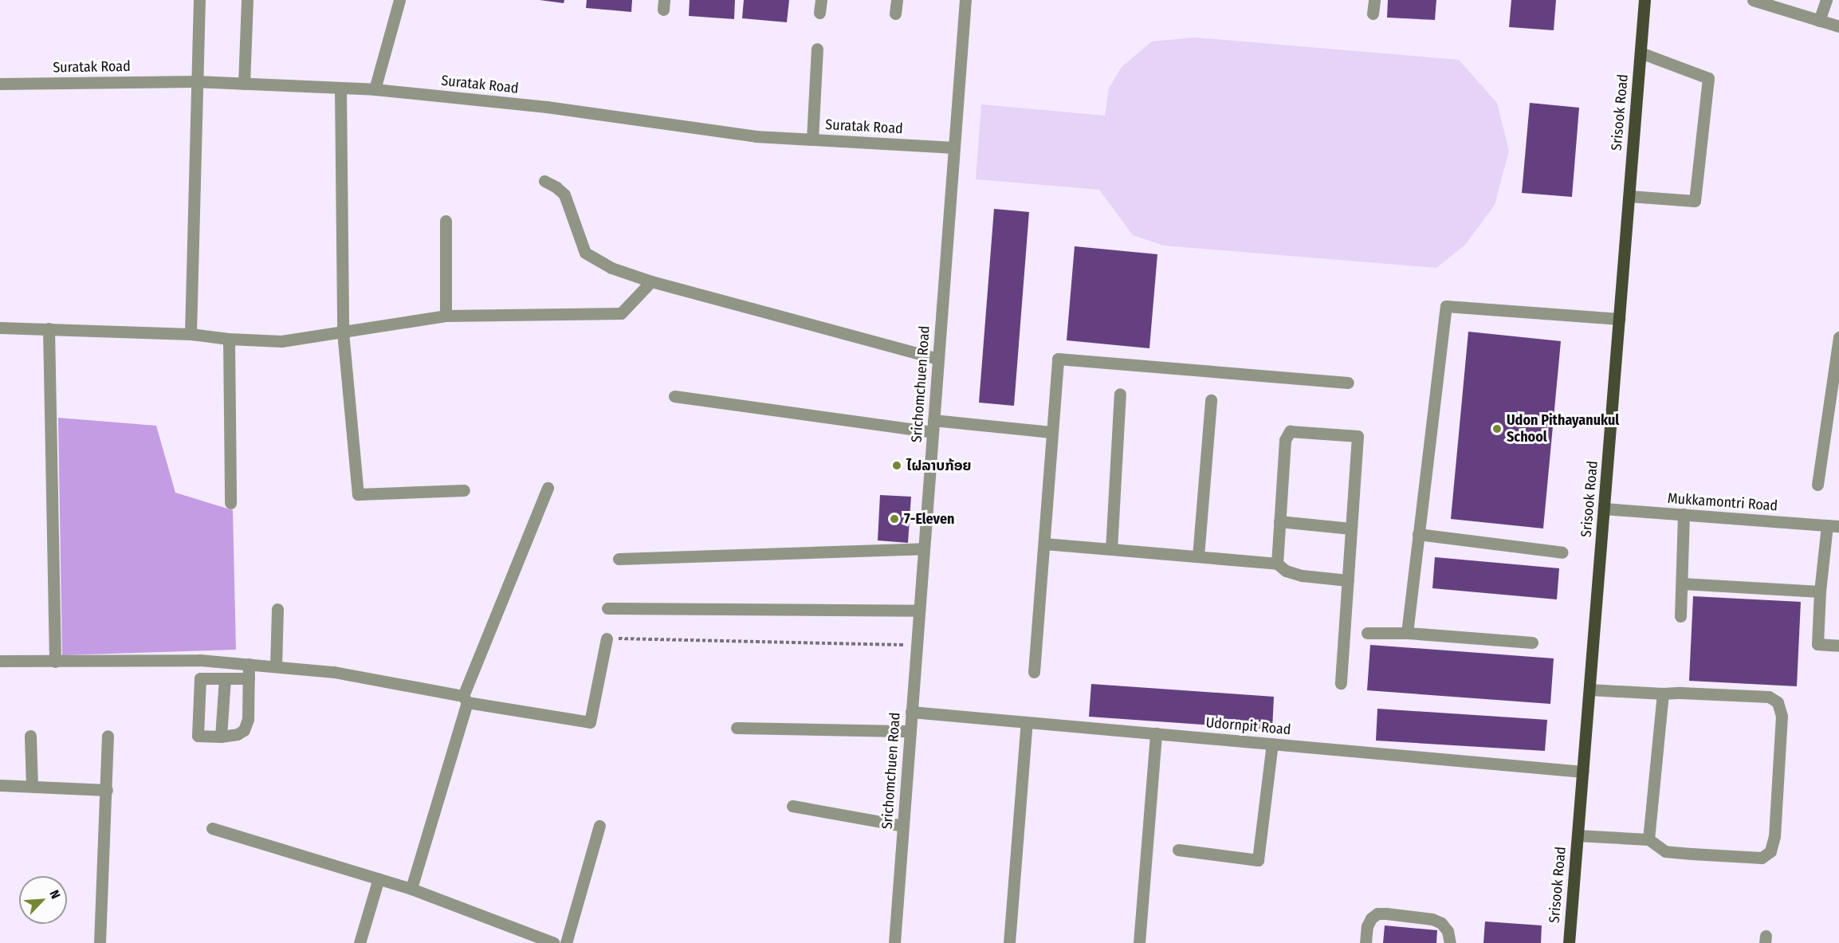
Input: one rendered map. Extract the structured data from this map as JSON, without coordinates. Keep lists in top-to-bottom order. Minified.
{"streets":{"main road":["Srisook Road"],"street":["Suratak Road","Srichomchuen Road","Mukkamontri Road","Udornpit Road"]},"crossings":[["Suratak Road","Srichomchuen Road"],["Srisook Road","Mukkamontri Road"],["Srisook Road","Udornpit Road"],["Srichomchuen Road","Udornpit Road"]],"places":["Udon Pithayanukul School","ໄຝລາບກ້ອຍ","7-Eleven"],"north":"top right"}
